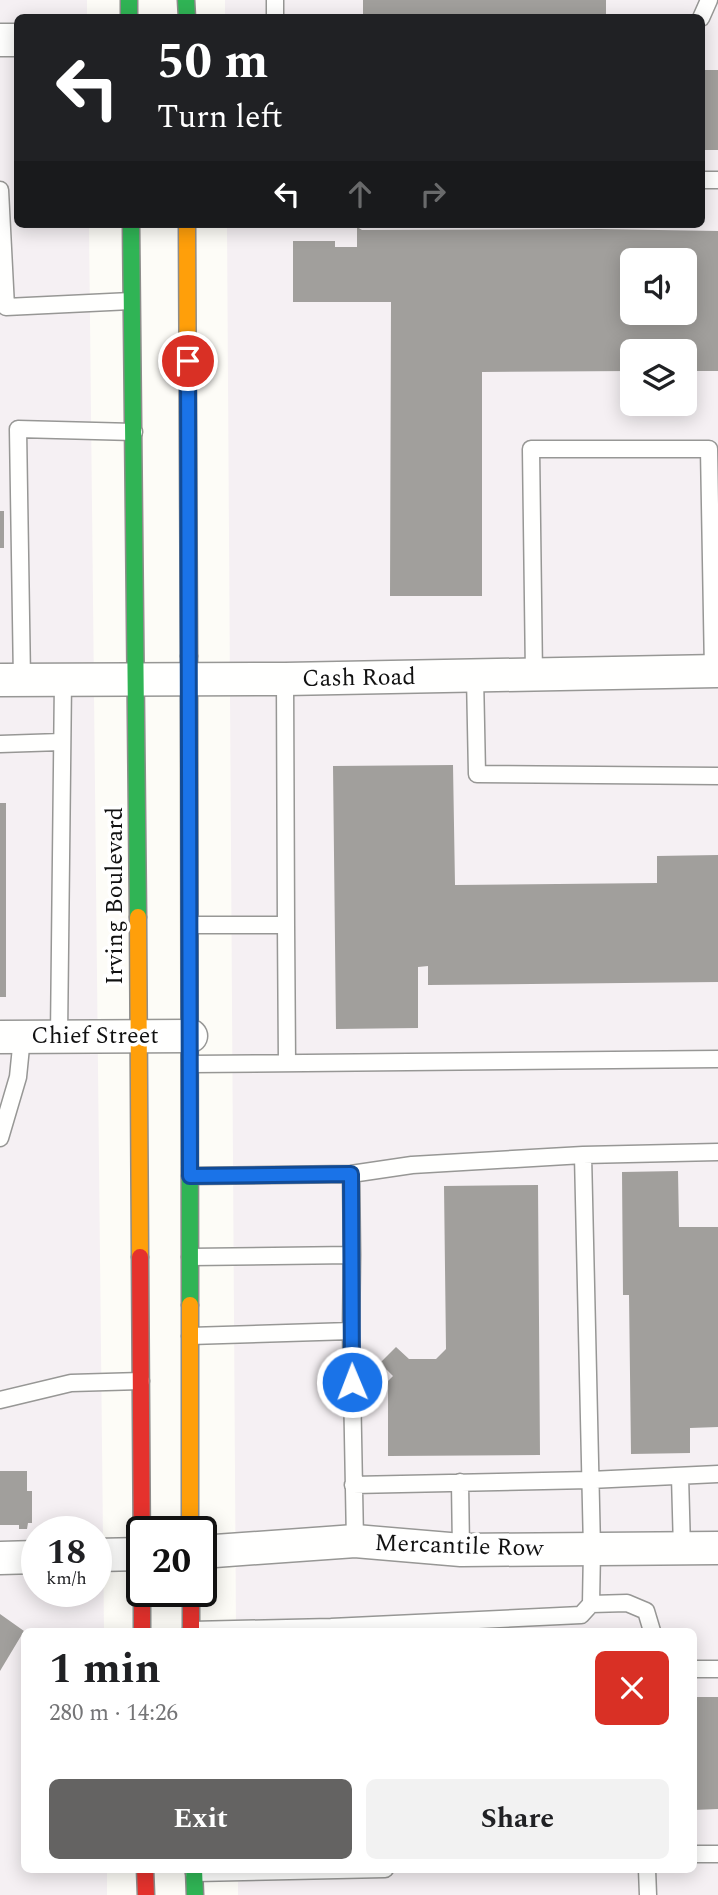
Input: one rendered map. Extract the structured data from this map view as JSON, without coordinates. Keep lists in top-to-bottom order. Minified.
{"streets":{"main road":["Irving Boulevard"],"street":["Cash Road","Chief Street","Mercantile Row"]},"crossings":[["Cash Road","Irving Boulevard"],["Irving Boulevard","Chief Street"]],"page":{"turn":["50 m","Turn left"],"speed":"18 km/h","limit":"20","heading":["1 min","280 m · 14:26"],"buttons":["Exit","Share"]}}
